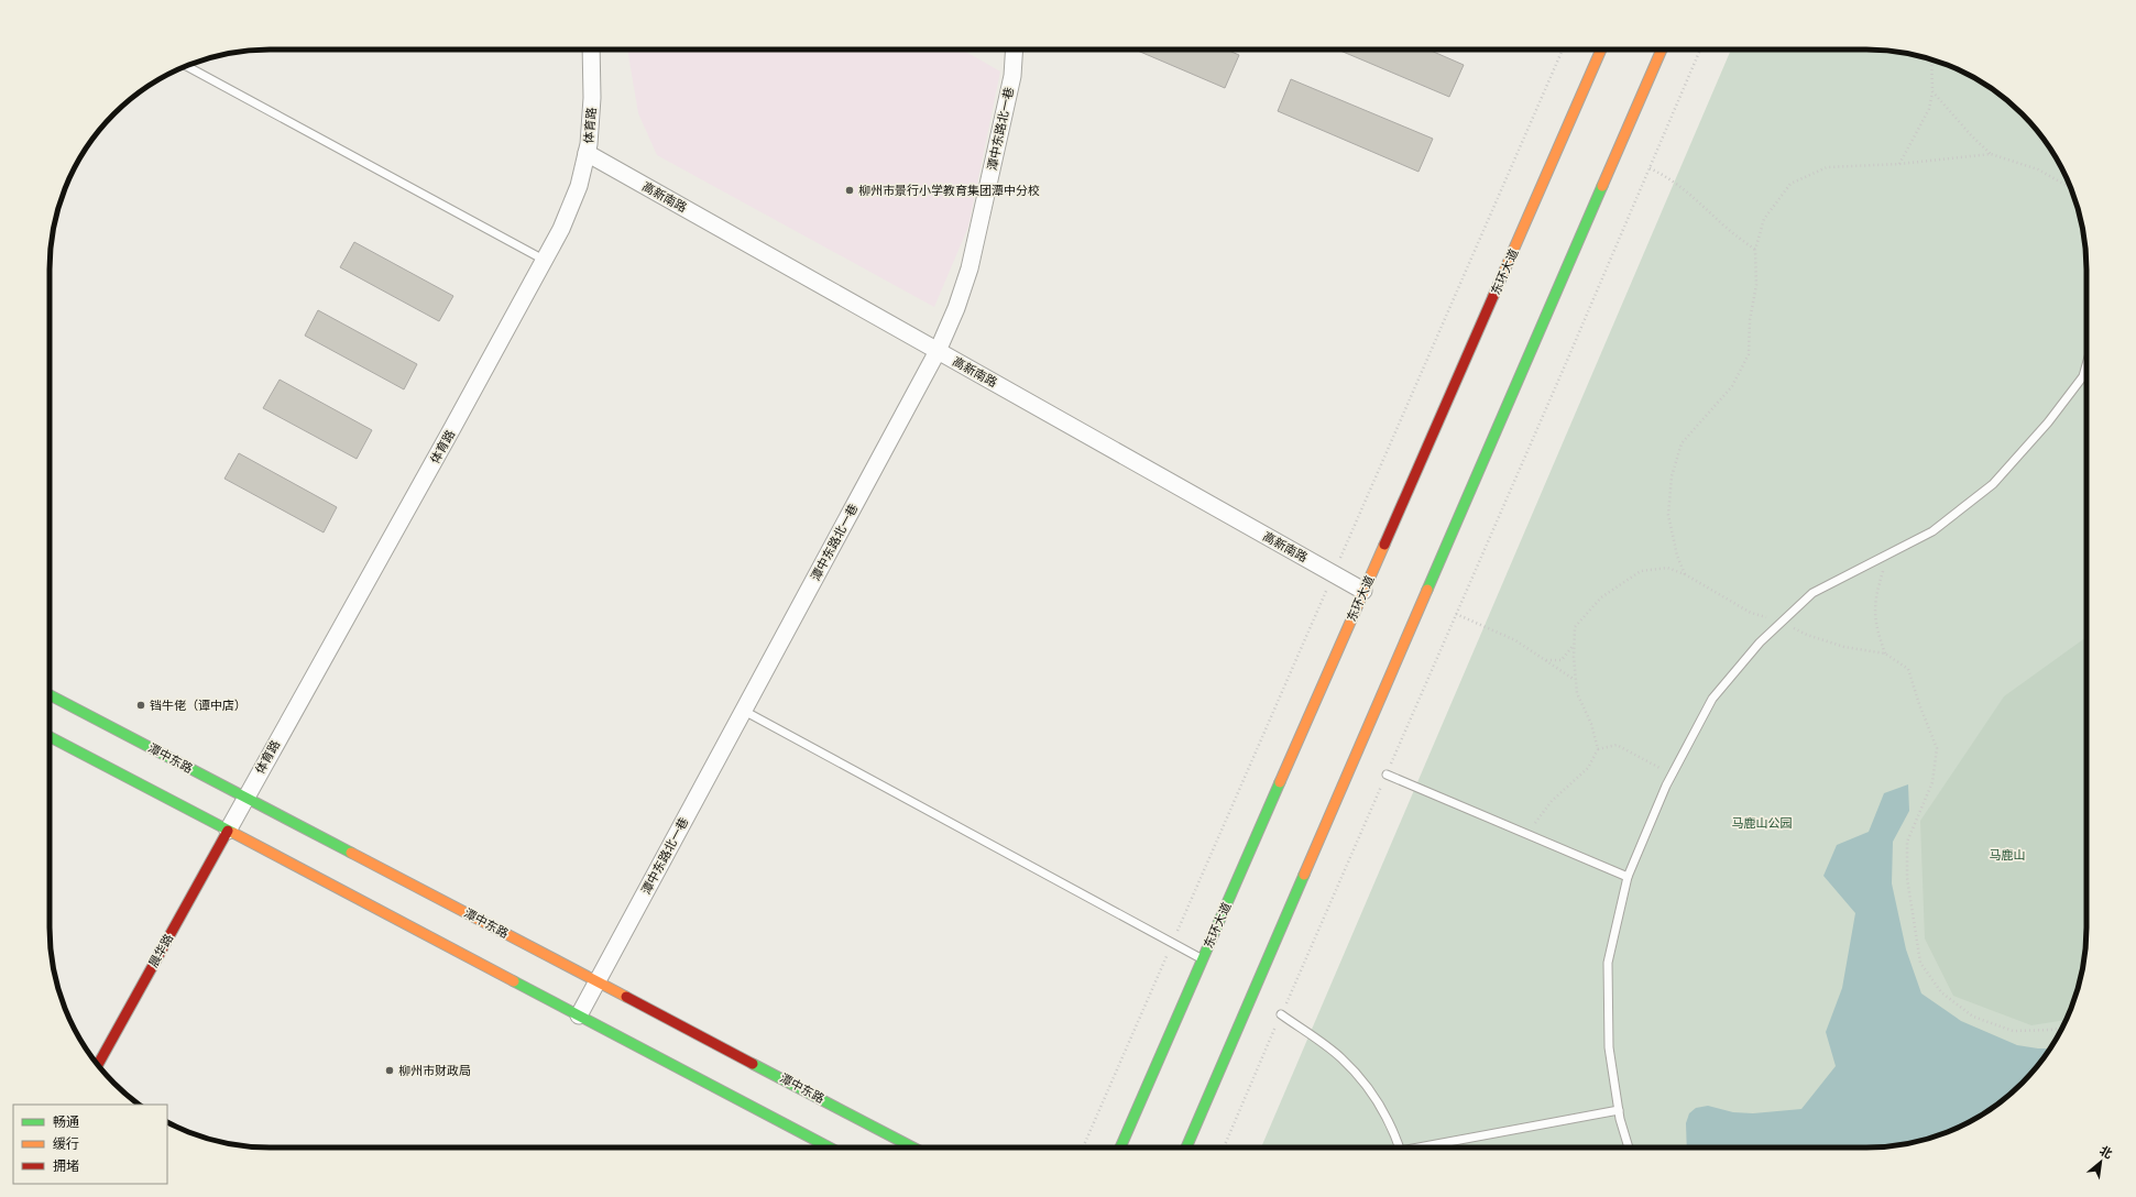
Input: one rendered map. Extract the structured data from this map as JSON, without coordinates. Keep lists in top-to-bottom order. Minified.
{"streets":{"main road":["东环大道","潭中东路","晨华路"],"street":["体育路","潭中东路北一巷","高新南路"]},"crossings":[["体育路","高新南路"],["体育路","潭中东路"],["体育路","晨华路"],["潭中东路北一巷","高新南路"],["潭中东路北一巷","潭中东路"],["高新南路","东环大道"]],"parks":["马鹿山公园","马鹿山"],"places":["柳州市景行小学教育集团潭中分校","铛牛佬（谭中店）","柳州市财政局"],"legend":["畅通","缓行","拥堵"],"north":"top right"}
